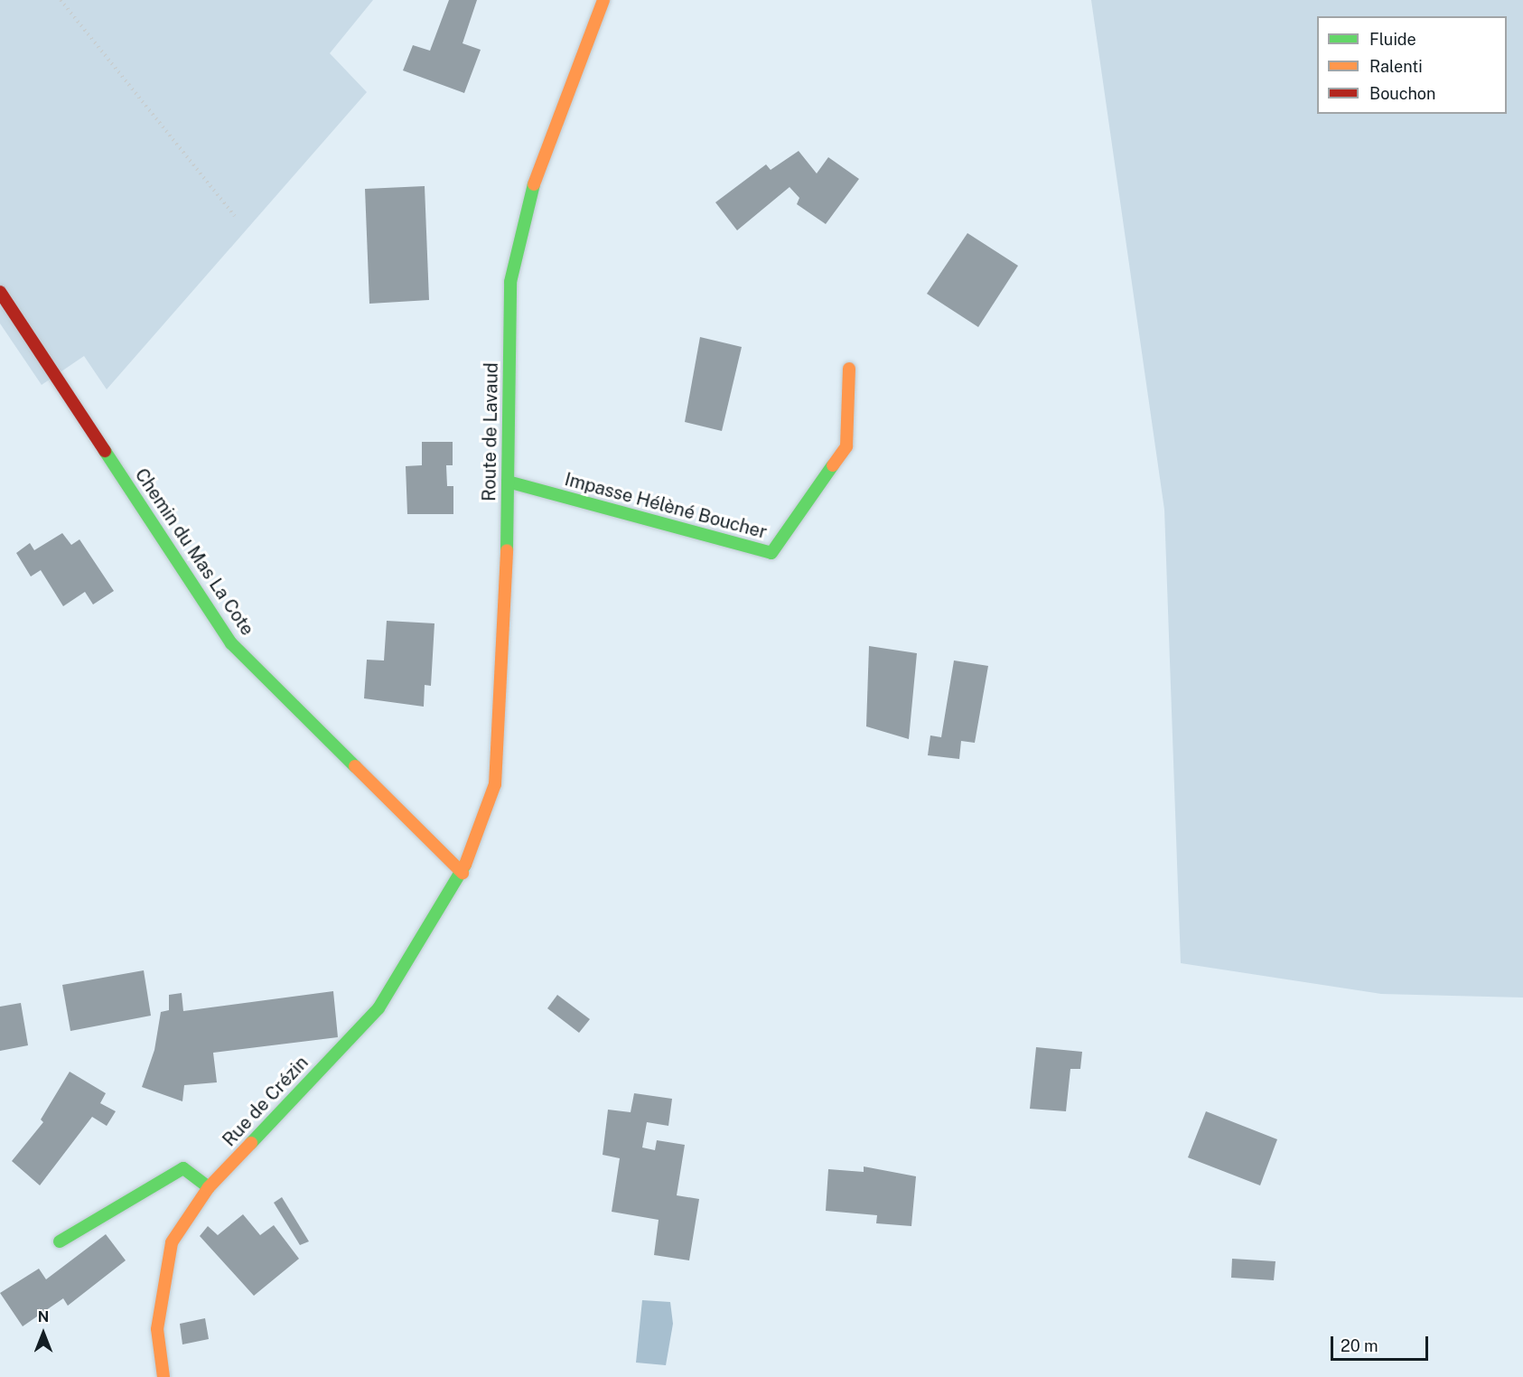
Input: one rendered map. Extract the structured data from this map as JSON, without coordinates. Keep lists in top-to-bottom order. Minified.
{"streets":{"street":["Route de Lavaud","Impasse Hélèné Boucher","Chemin du Mas La Cote","Rue de Crézin"]},"crossings":[["Route de Lavaud","Impasse Hélèné Boucher"],["Route de Lavaud","Chemin du Mas La Cote"],["Route de Lavaud","Rue de Crézin"],["Chemin du Mas La Cote","Rue de Crézin"]],"legend":["Fluide","Ralenti","Bouchon"],"scale_bar":"20 m","north":"top"}
